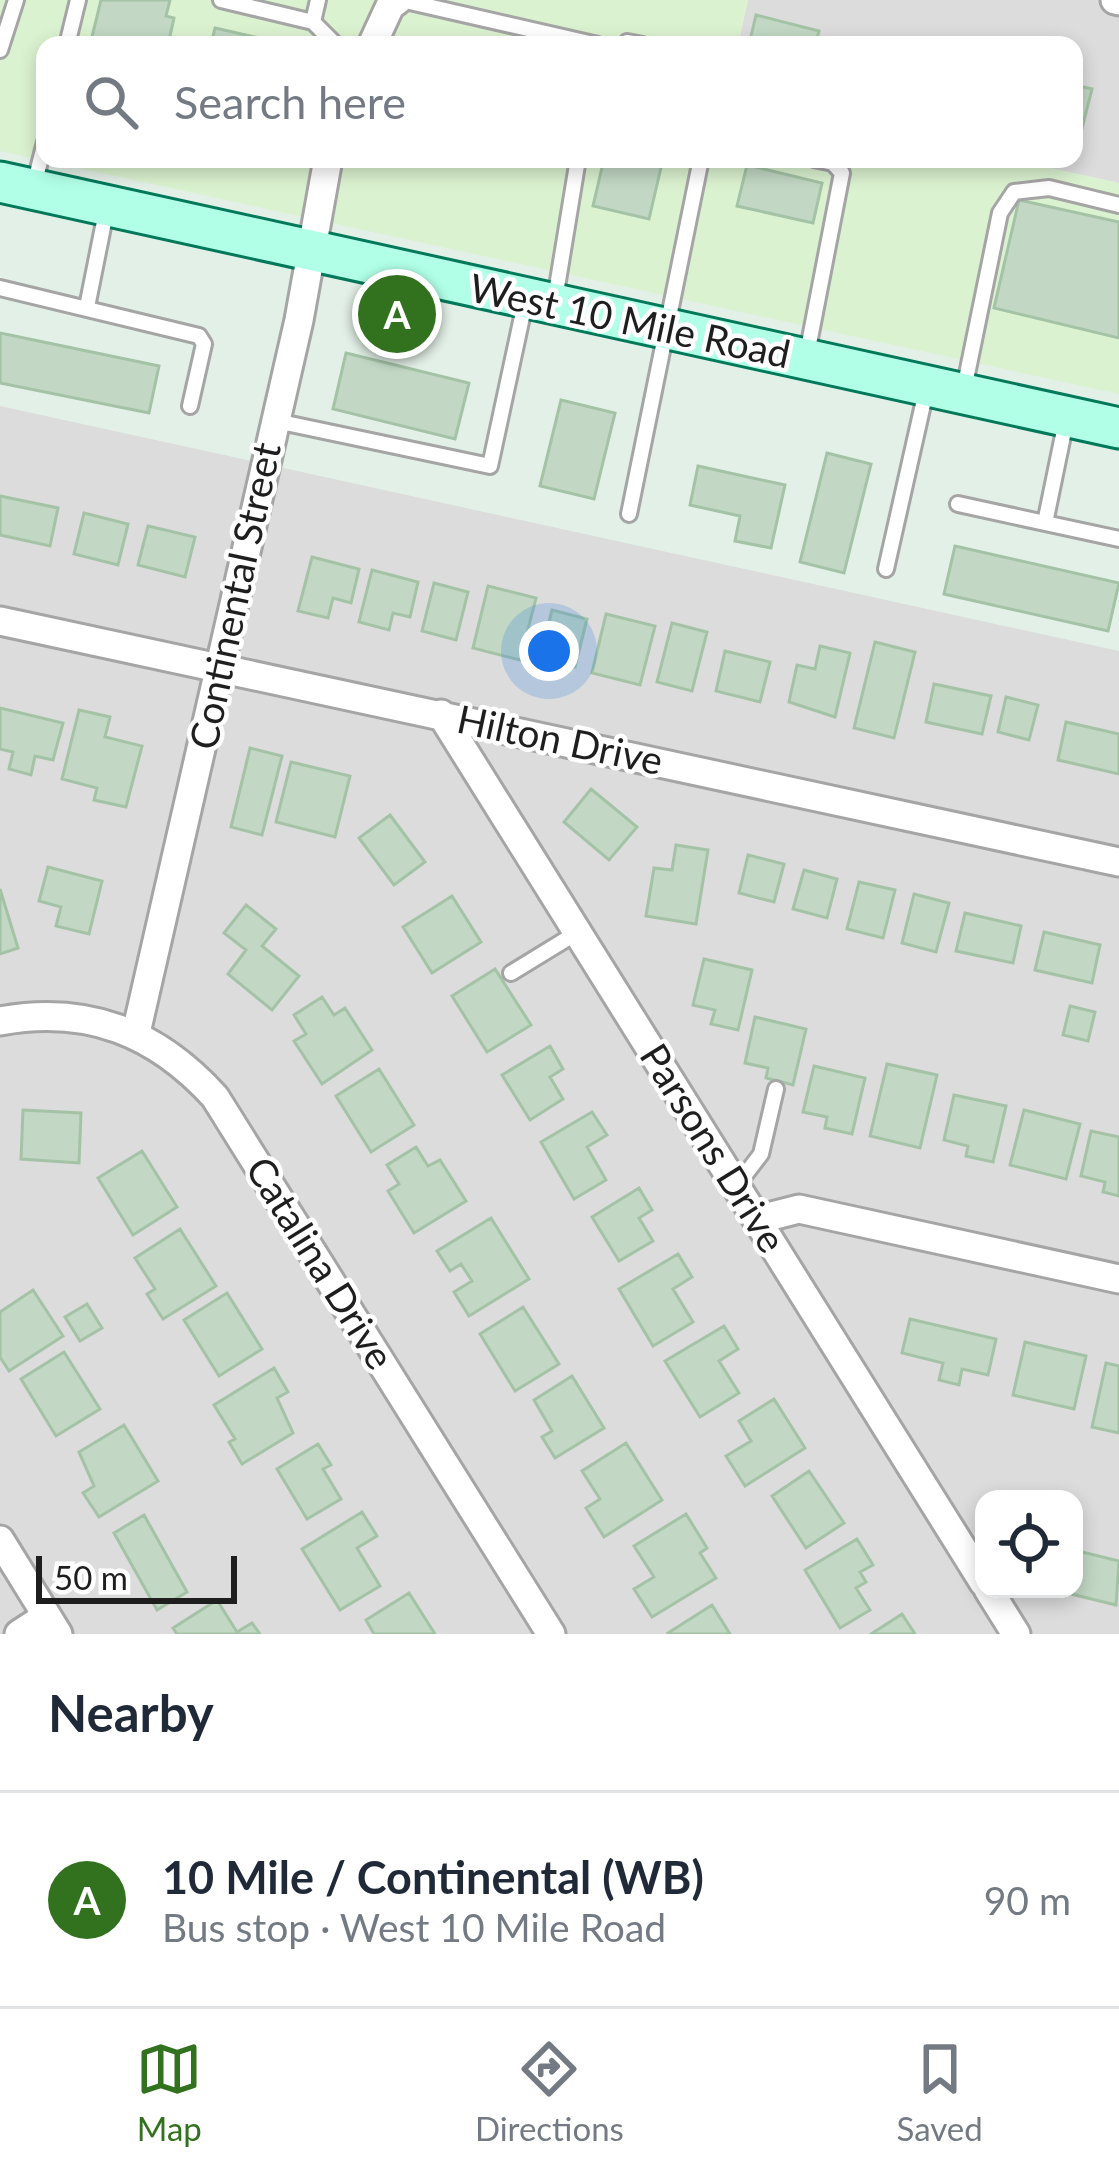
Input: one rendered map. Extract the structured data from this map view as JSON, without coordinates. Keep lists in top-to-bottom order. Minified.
{"streets":{"main road":["West 10 Mile Road"],"street":["Continental Street","Hilton Drive","Parsons Drive","Catalina Drive"]},"crossings":[["West 10 Mile Road","Continental Street"],["Continental Street","Hilton Drive"],["Continental Street","Catalina Drive"],["Hilton Drive","Parsons Drive"]],"scale_bar":"50 m","page":{"search":"Search here","pins":"A","scale":"50 m","heading":"Nearby","list":[{"mark":"A","name":"10 Mile / Continental (WB)","note":"Bus stop · West 10 Mile Road","value":"90 m"}],"nav":["Map","Directions","Saved"]}}
